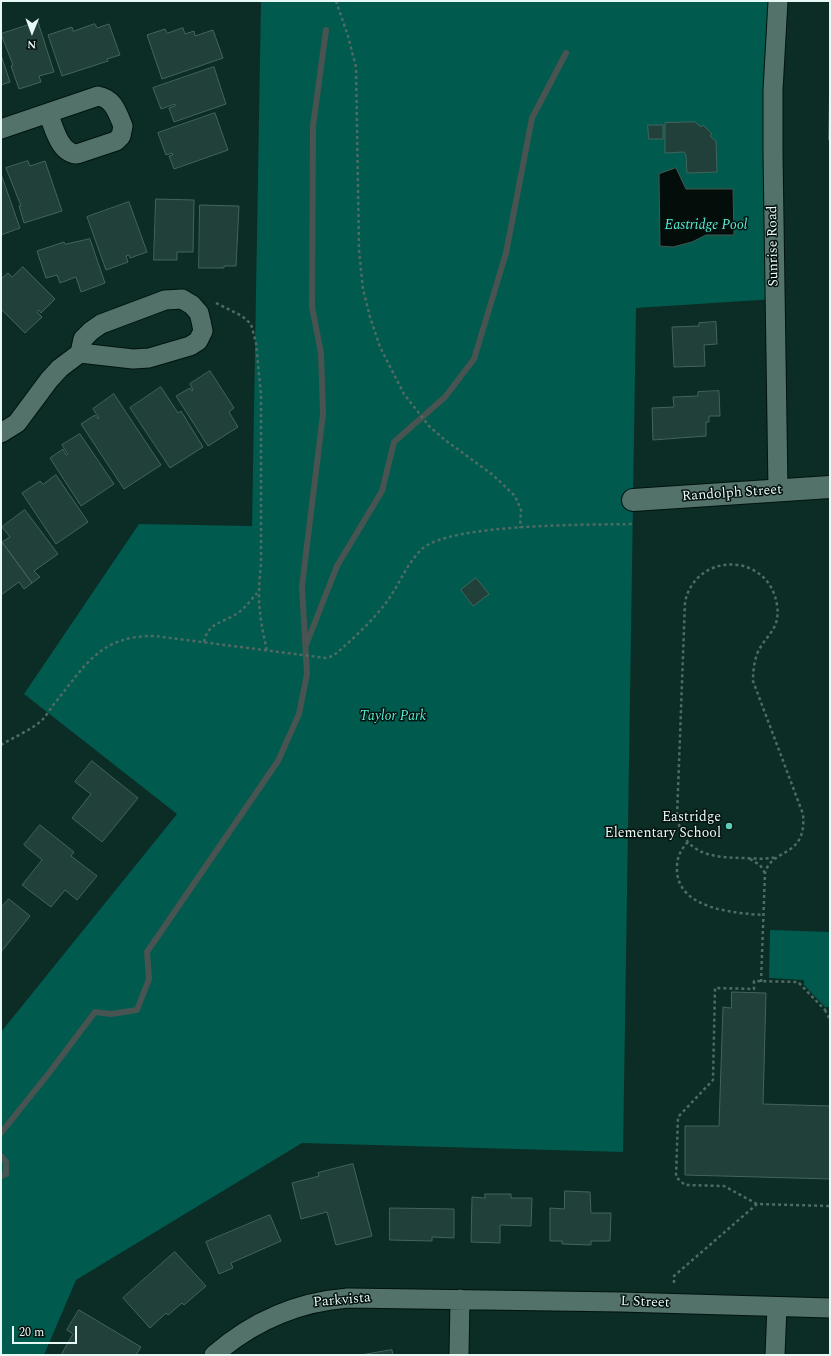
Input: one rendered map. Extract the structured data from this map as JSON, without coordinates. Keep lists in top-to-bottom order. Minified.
{"streets":{"street":["Sunrise Road","Randolph Street","Parkvista","L Street"]},"crossings":[["Sunrise Road","Randolph Street"],["Parkvista","L Street"]],"parks":["Eastridge Pool","Taylor Park"],"places":["Eastridge Elementary School"],"scale_bar":"20 m","north":"bottom"}
